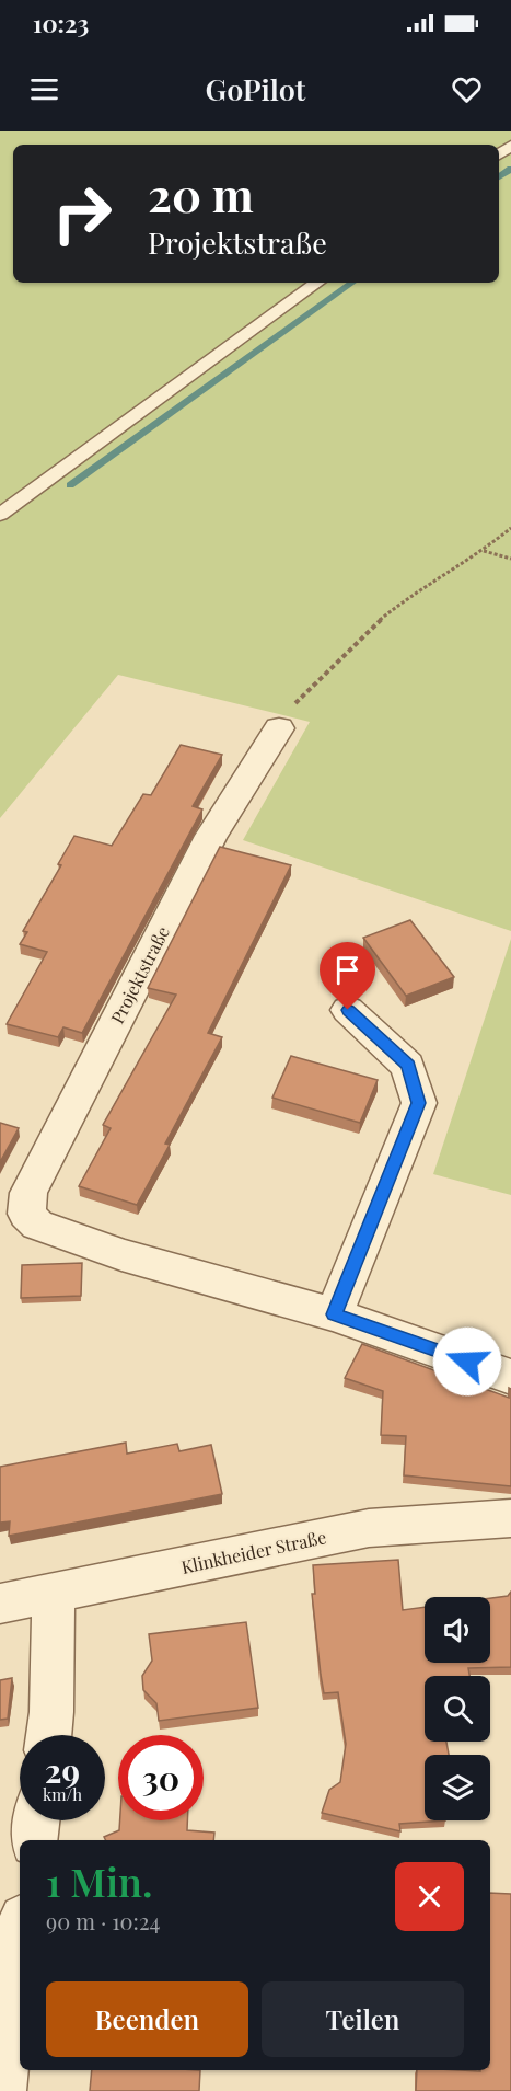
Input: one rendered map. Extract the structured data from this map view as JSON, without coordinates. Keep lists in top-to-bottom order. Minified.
{"streets":{"street":["Projektstraße","Klinkheider Straße"]},"page":{"status":"10:23","header":"GoPilot","turn":["20 m","Projektstraße"],"speed":"29 km/h","limit":"30","heading":["1 Min.","90 m · 10:24"],"buttons":["Beenden","Teilen"]}}
